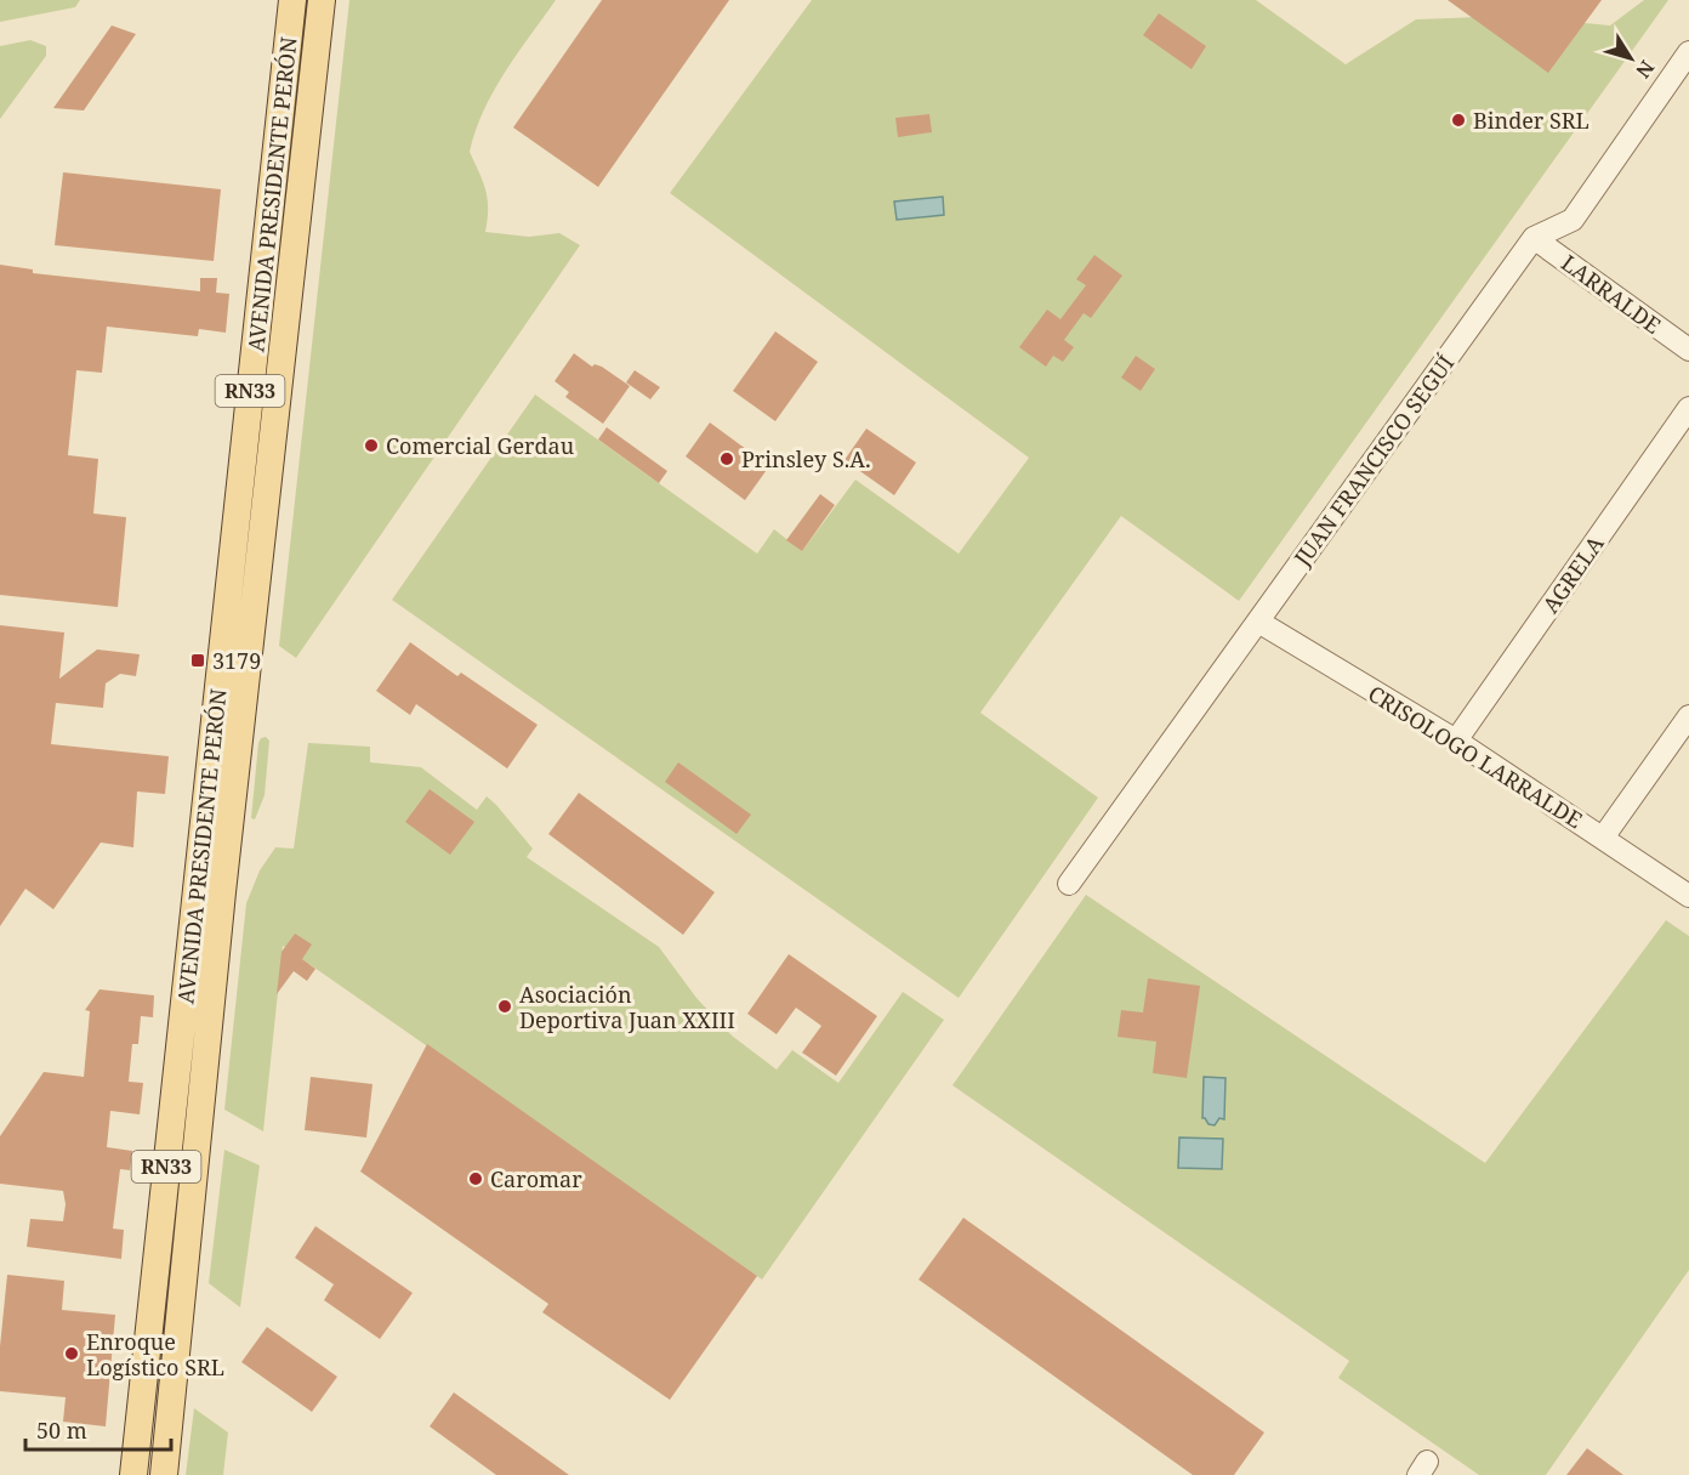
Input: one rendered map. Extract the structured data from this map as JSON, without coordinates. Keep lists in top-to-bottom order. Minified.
{"streets":{"main road":["AVENIDA PRESIDENTE PERÓN","RN33"],"street":["LARRALDE","JUAN FRANCISCO SEGUÍ","AGRELA","CRISOLOGO LARRALDE"]},"crossings":[["LARRALDE","JUAN FRANCISCO SEGUÍ"],["JUAN FRANCISCO SEGUÍ","CRISOLOGO LARRALDE"],["AGRELA","CRISOLOGO LARRALDE"]],"places":{"other":["Binder SRL","Comercial Gerdau","Prinsley S.A.","Asociación Deportiva Juan XXIII","Caromar","Enroque Logístico SRL"],"transit":["3179"]},"scale_bar":"50 m","north":"bottom right"}
